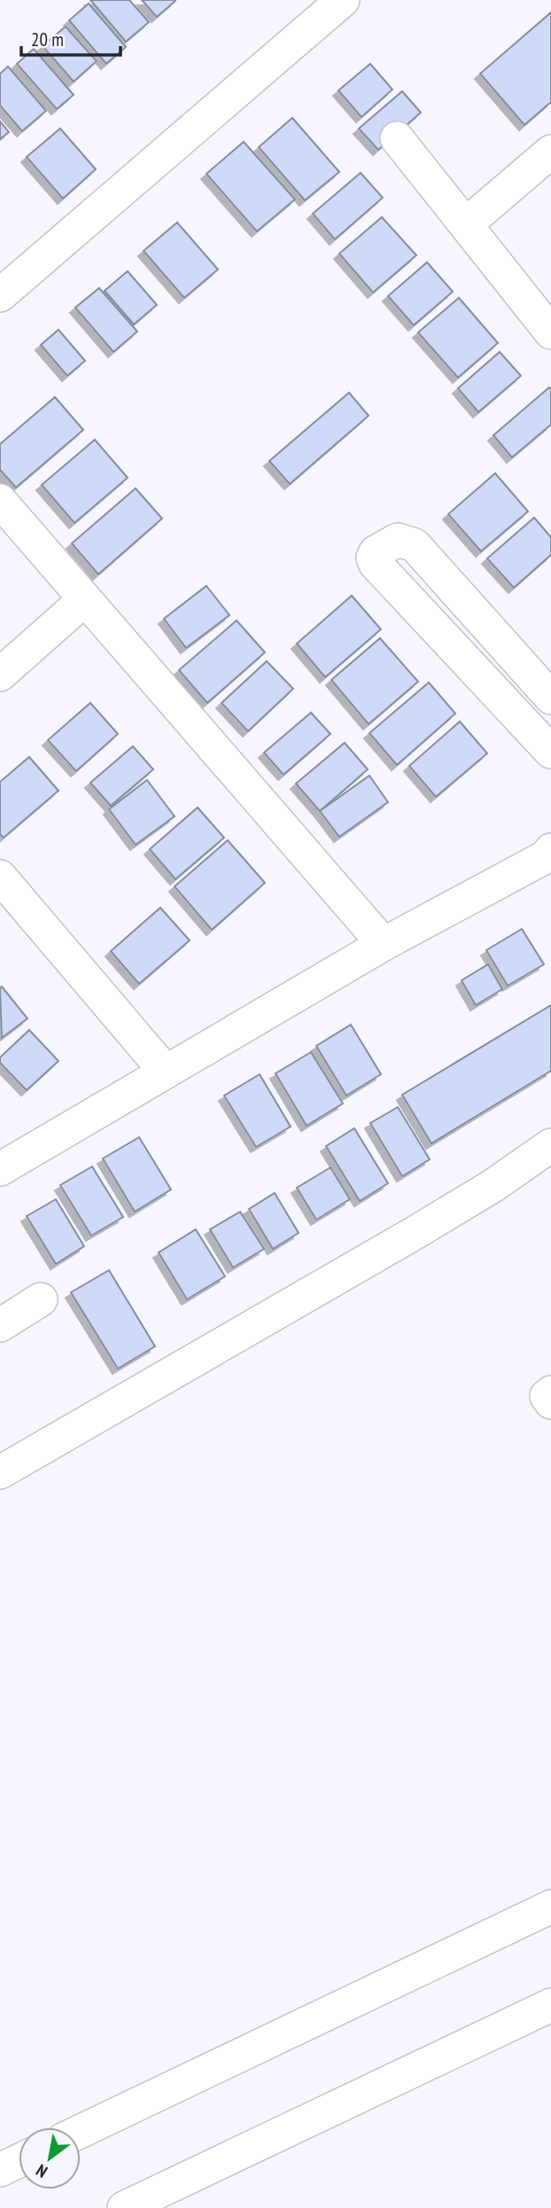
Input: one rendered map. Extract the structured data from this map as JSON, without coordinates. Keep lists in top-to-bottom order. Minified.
{"scale_bar":"20 m","north":"bottom left"}
